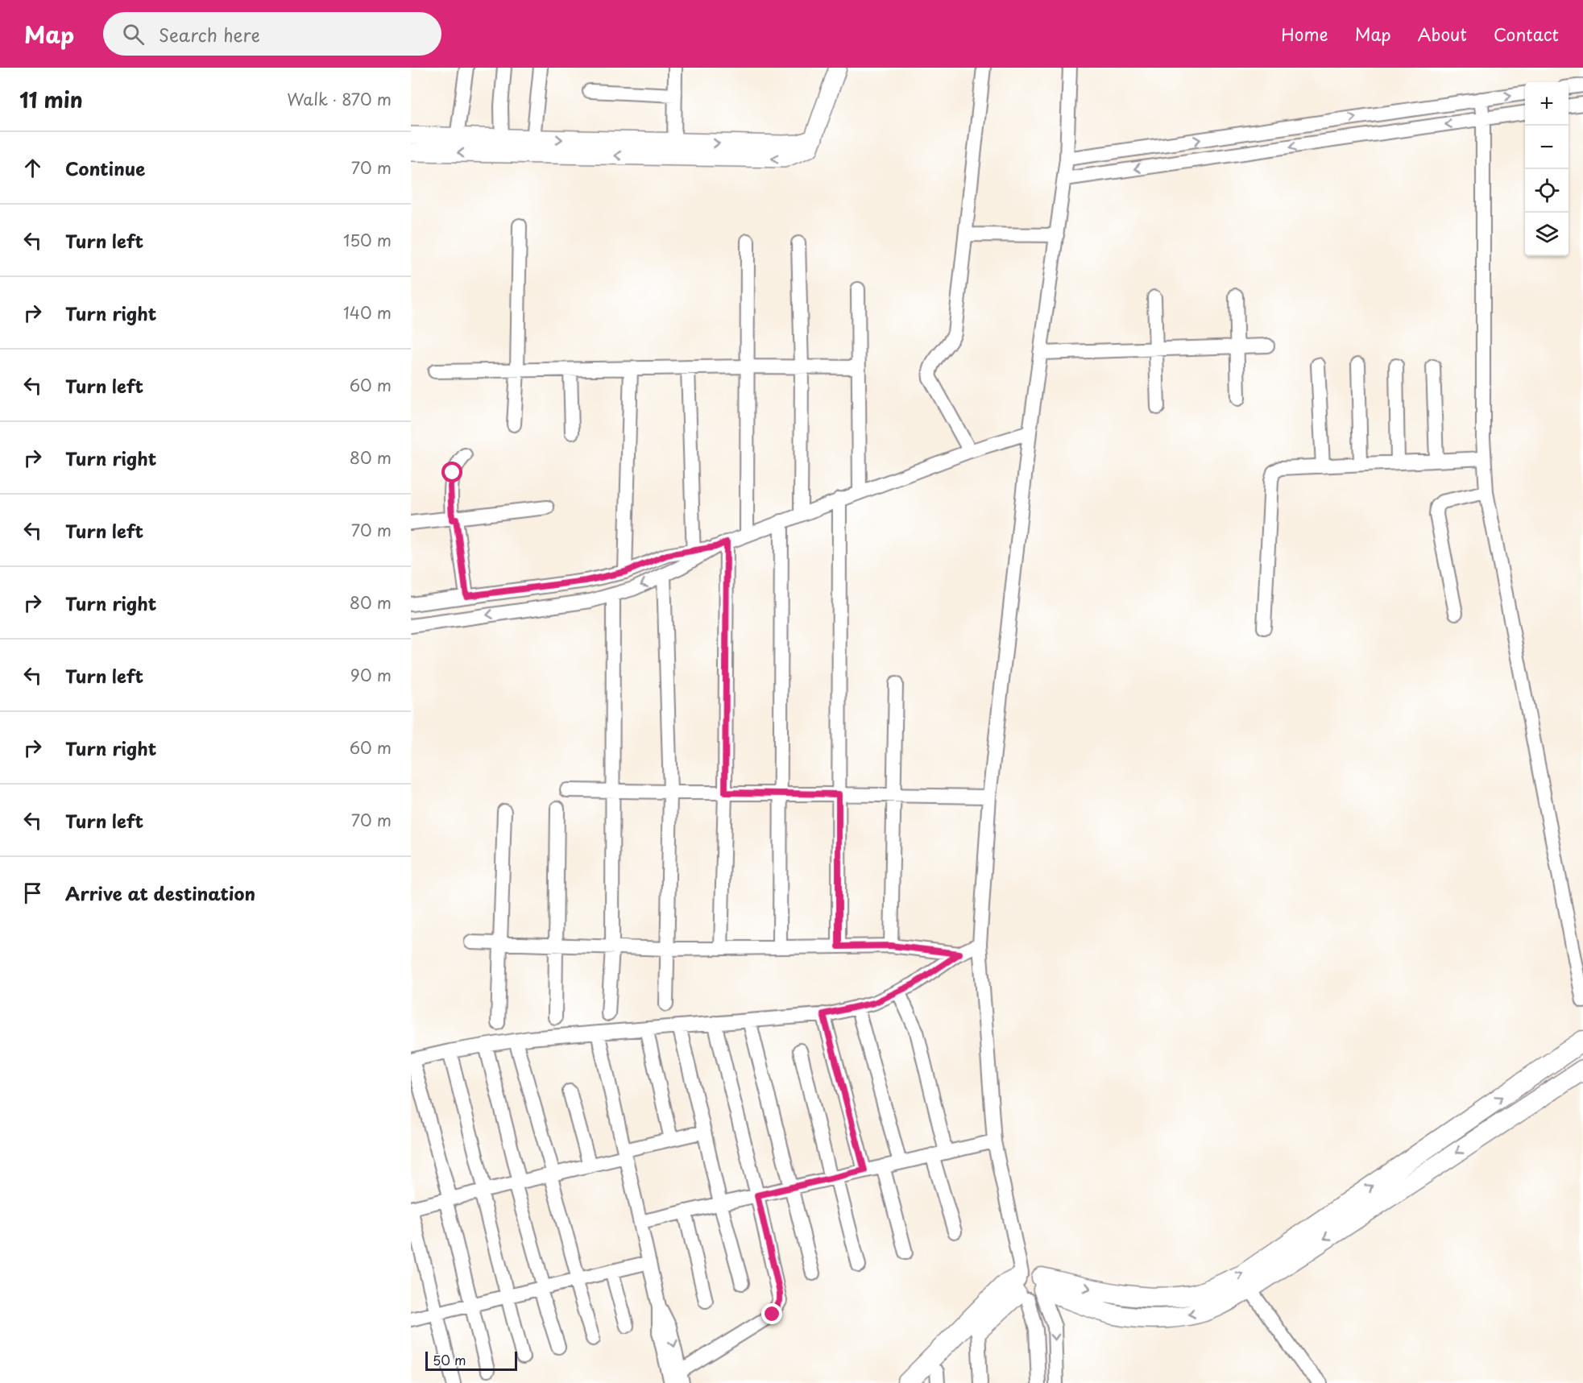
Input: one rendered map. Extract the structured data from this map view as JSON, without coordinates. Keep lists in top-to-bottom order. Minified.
{"scale_bar":"50 m","page":{"header":"Map","search":"Search here","nav":["Home","Map","About","Contact"],"heading":["11 min","Walk · 870 m"],"map_buttons":["+","−"],"list":[["Continue","70 m"],["Turn left","150 m"],["Turn right","140 m"],["Turn left","60 m"],["Turn right","80 m"],["Turn left","70 m"],["Turn right","80 m"],["Turn left","90 m"],["Turn right","60 m"],["Turn left","70 m"],"Arrive at destination"],"scale":"50 m"}}
